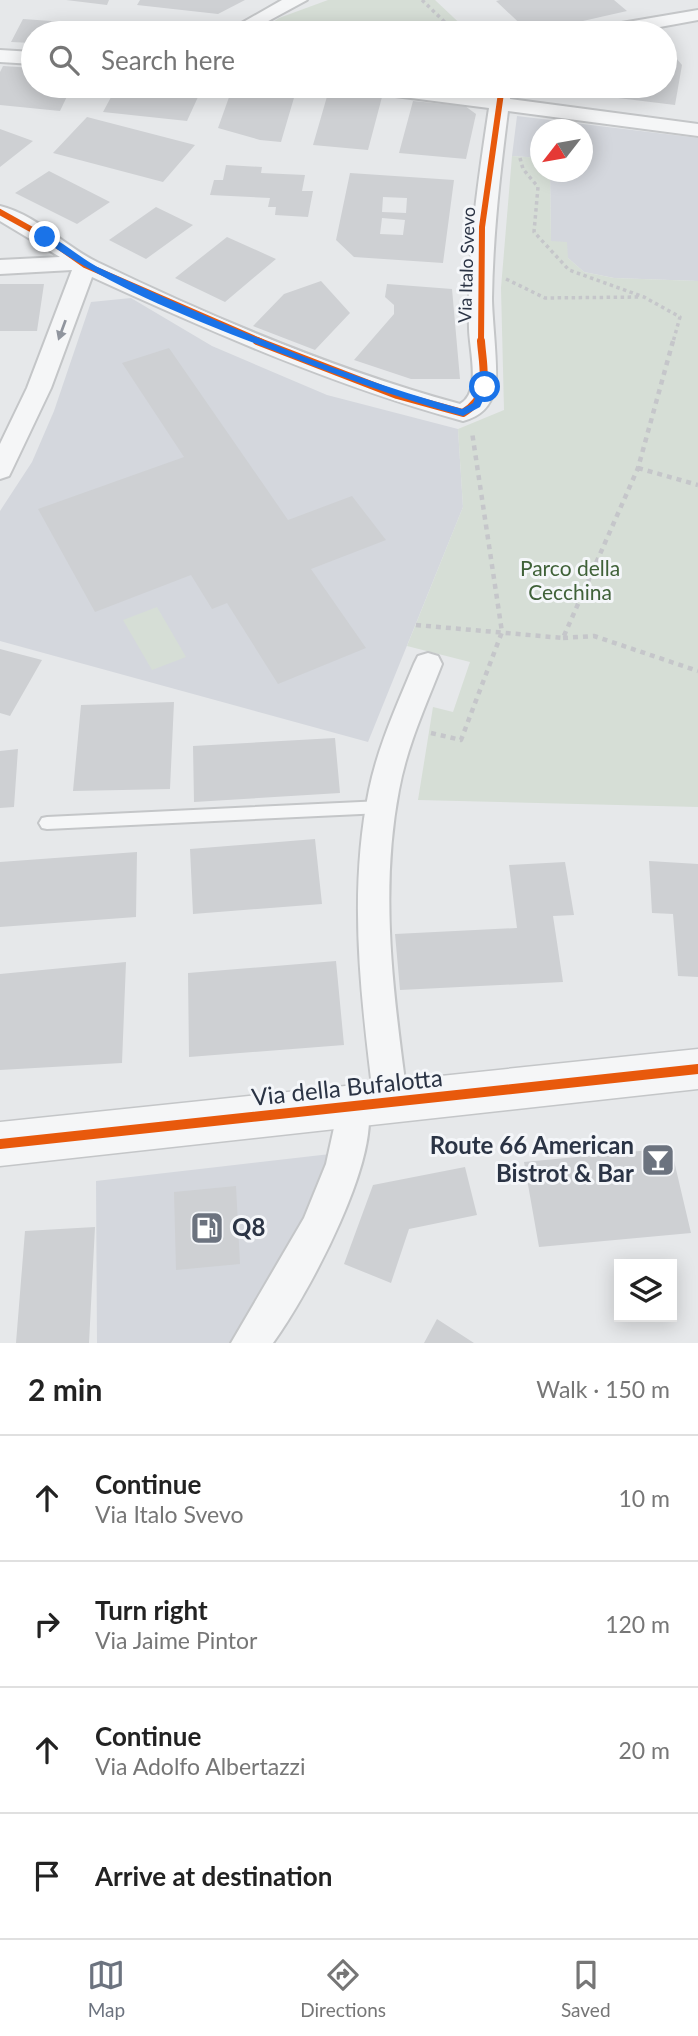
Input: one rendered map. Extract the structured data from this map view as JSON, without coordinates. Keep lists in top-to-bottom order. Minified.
{"streets":{"street":["Via Italo Svevo","Via della Bufalotta"]},"parks":["Parco della Cecchina"],"places":{"bar":["Route 66 American Bistrot & Bar"],"fuel station":["Q8"]},"north":"bottom left","page":{"search":"Search here","heading":["2 min","Walk · 150 m"],"list":[["Continue","Via Italo Svevo","10 m"],["Turn right","Via Jaime Pintor","120 m"],["Continue","Via Adolfo Albertazzi","20 m"],"Arrive at destination"],"nav":["Map","Directions","Saved"]}}
